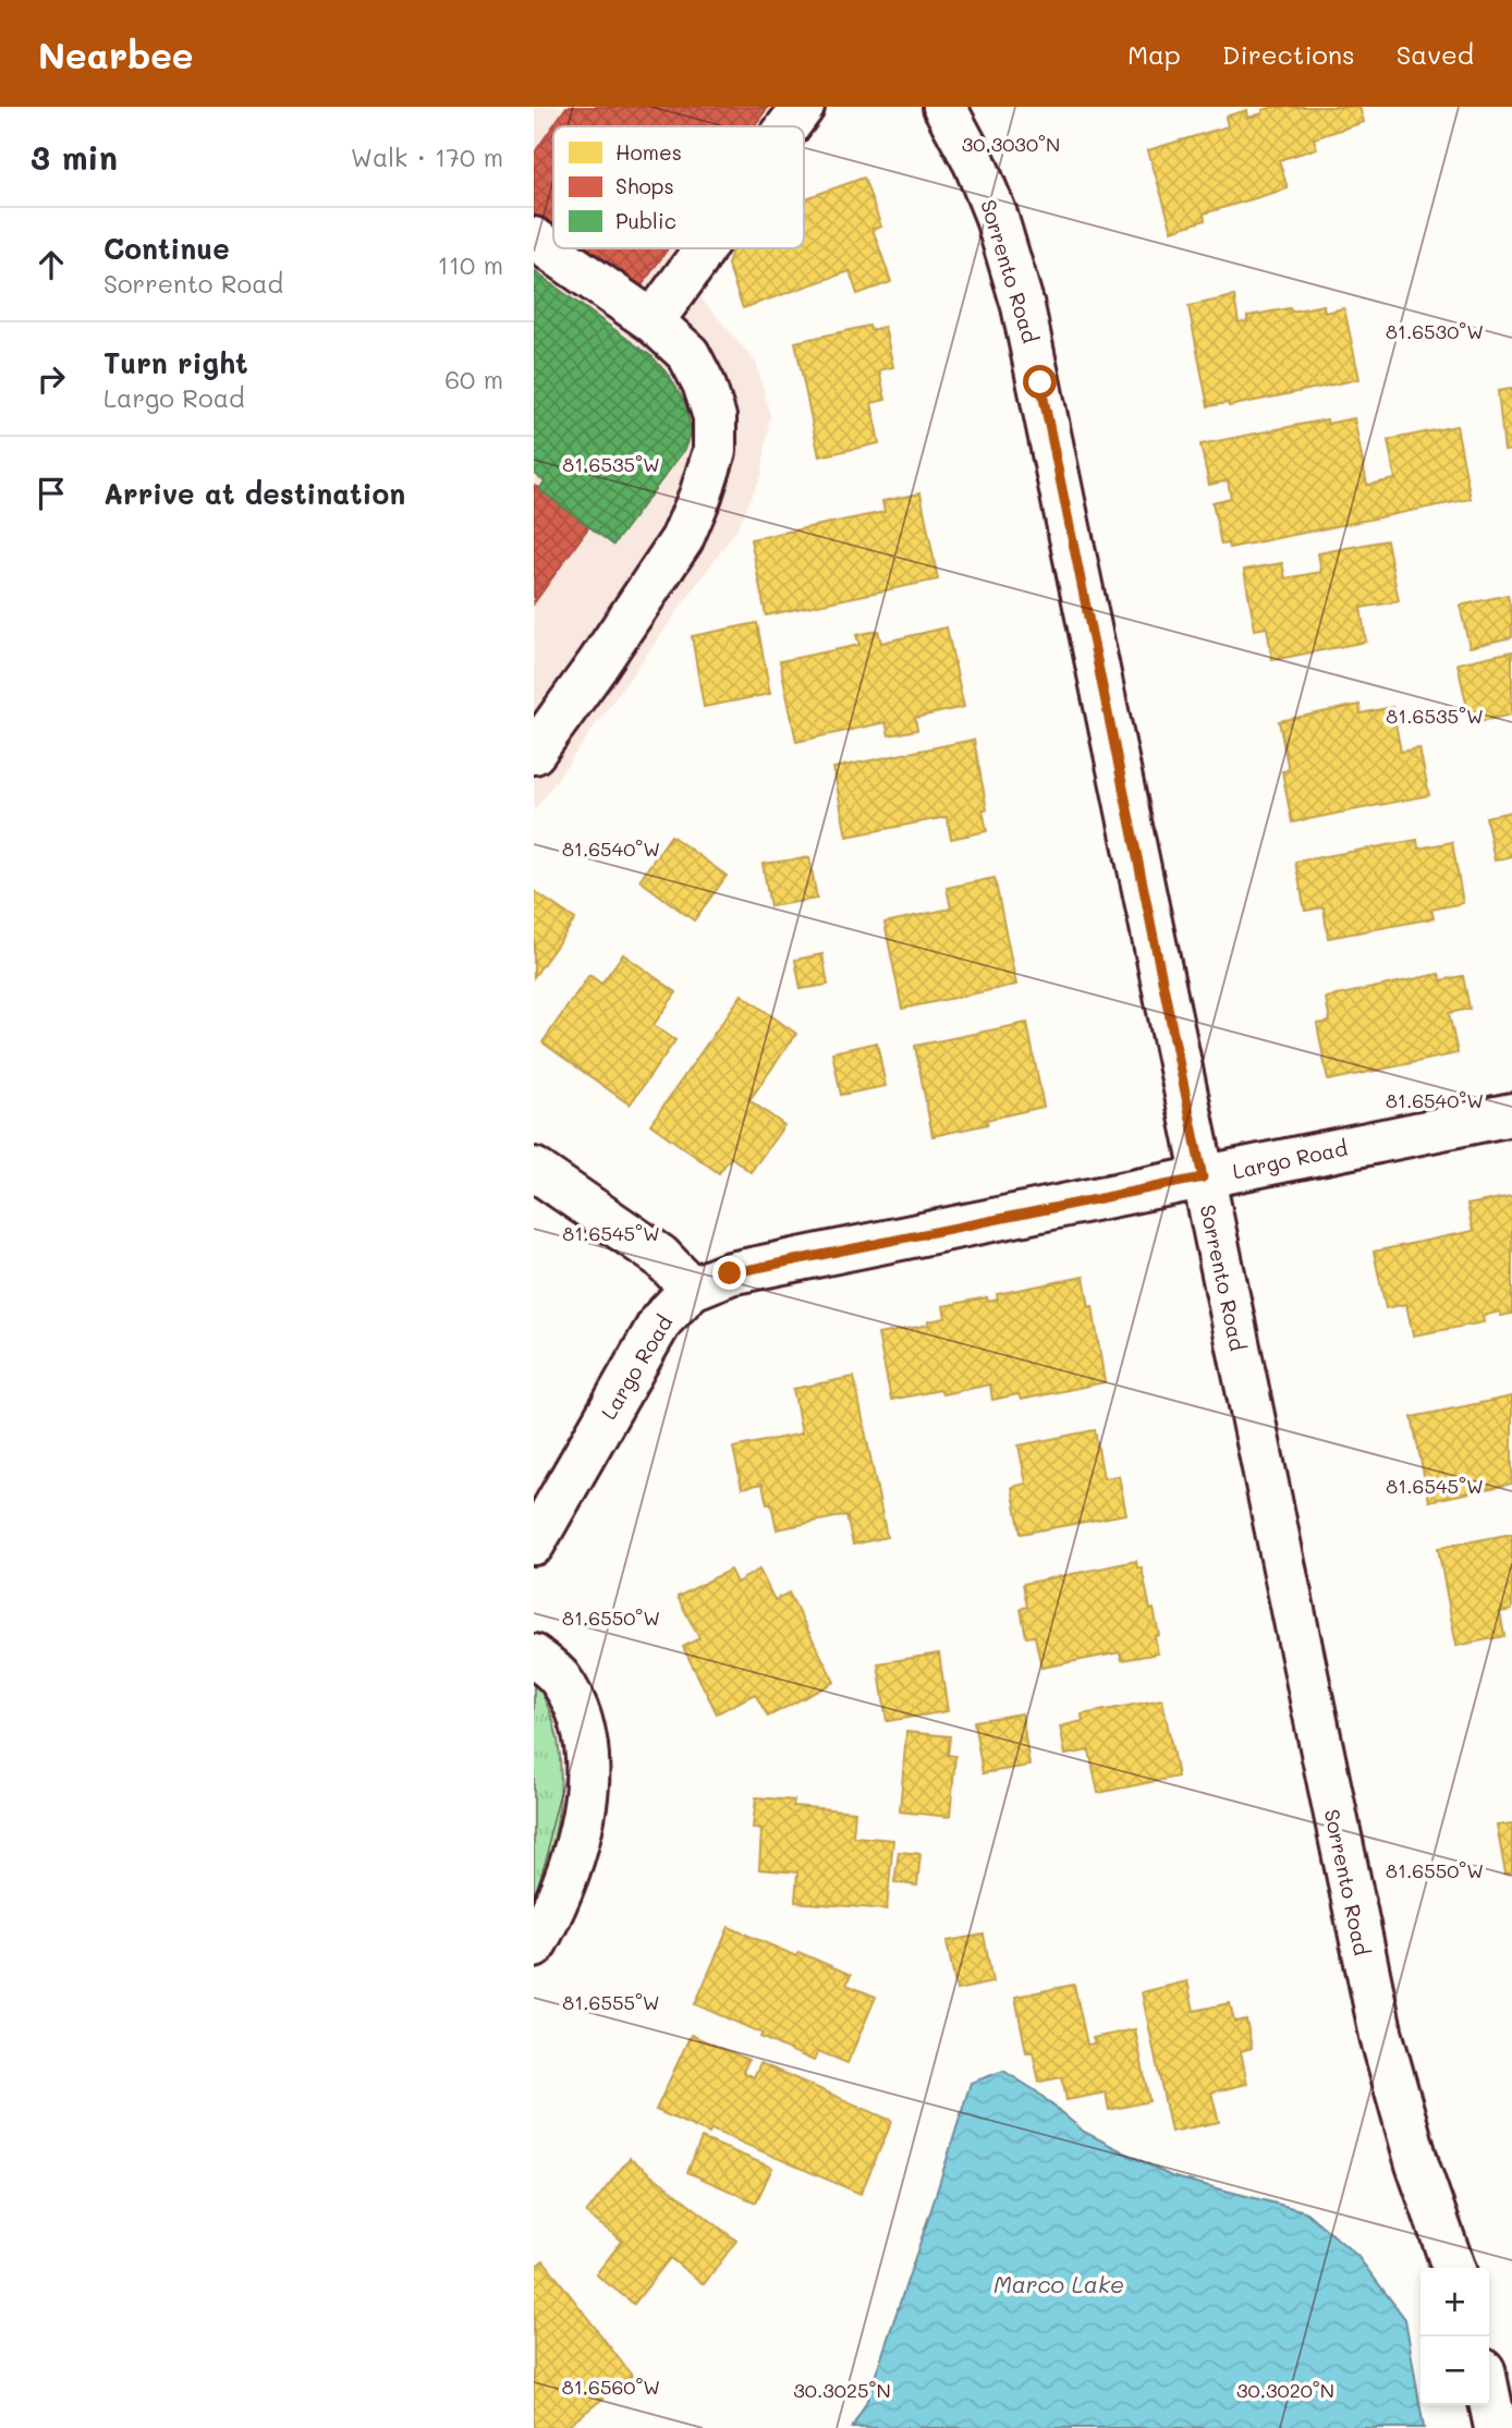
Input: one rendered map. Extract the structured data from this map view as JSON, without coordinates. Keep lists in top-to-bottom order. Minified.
{"streets":{"street":["Sorrento Road","Largo Road"]},"crossings":[["Sorrento Road","Largo Road"]],"water":["Marco Lake"],"legend":["Homes","Shops","Public"],"page":{"header":"Nearbee","nav":["Map","Directions","Saved"],"heading":["3 min","Walk · 170 m"],"list":[["Continue","Sorrento Road","110 m"],["Turn right","Largo Road","60 m"],"Arrive at destination"],"map_buttons":["+","−"]},"coordinates":["30.3030°N","81.6530°W","81.6535°W","81.6540°W","81.6545°W","81.6550°W","81.6555°W","81.6560°W","30.3025°N","30.3020°N"]}
